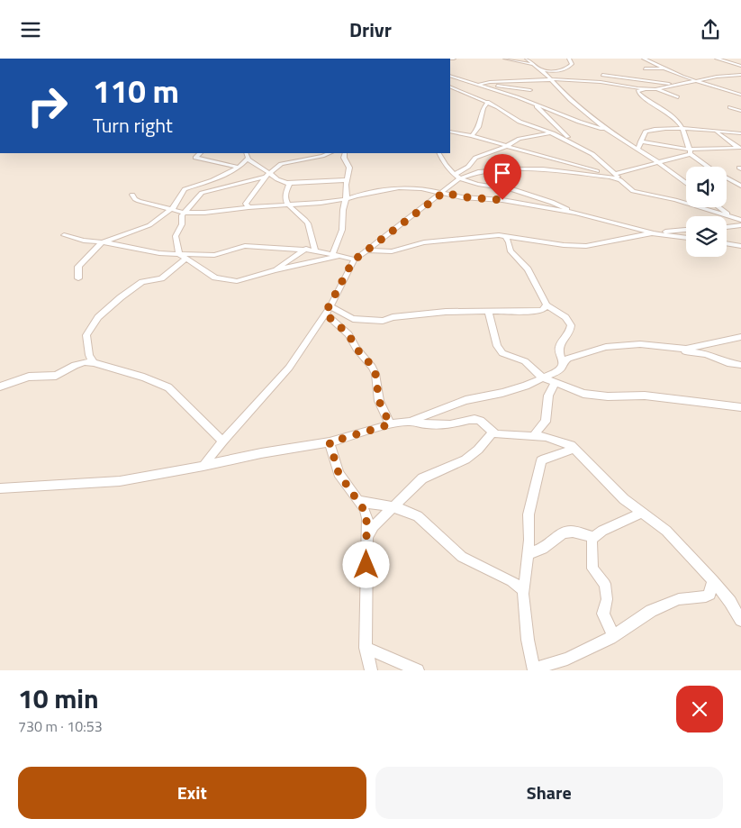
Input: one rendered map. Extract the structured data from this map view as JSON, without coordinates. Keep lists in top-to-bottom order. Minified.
{"page":{"header":"Drivr","turn":["110 m","Turn right"],"heading":["10 min","730 m · 10:53"],"buttons":["Exit","Share"]}}
